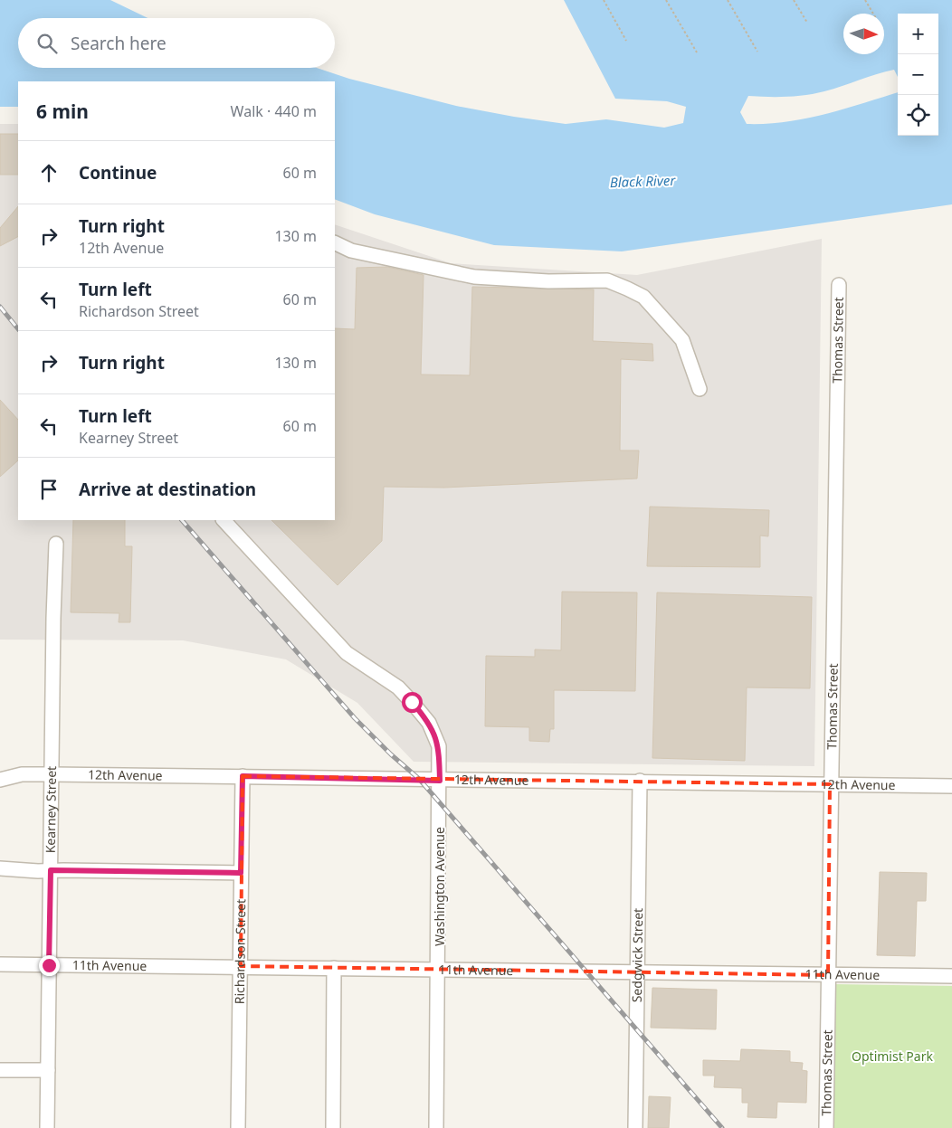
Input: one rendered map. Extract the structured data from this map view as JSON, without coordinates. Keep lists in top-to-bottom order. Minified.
{"streets":{"street":["Thomas Street","12th Avenue","Kearney Street","Washington Avenue","Richardson Street","Sedgwick Street","11th Avenue"]},"crossings":[["Thomas Street","12th Avenue"],["Thomas Street","11th Avenue"],["12th Avenue","Kearney Street"],["12th Avenue","Washington Avenue"],["12th Avenue","Richardson Street"],["12th Avenue","Sedgwick Street"],["Kearney Street","11th Avenue"],["Washington Avenue","11th Avenue"],["Richardson Street","11th Avenue"],["Sedgwick Street","11th Avenue"]],"water":["Black River"],"parks":["Optimist Park"],"north":"right","page":{"map_buttons":["+","−"],"search":"Search here","heading":["6 min","Walk · 440 m"],"list":[["Continue","60 m"],["Turn right","12th Avenue","130 m"],["Turn left","Richardson Street","60 m"],["Turn right","130 m"],["Turn left","Kearney Street","60 m"],"Arrive at destination"]}}
